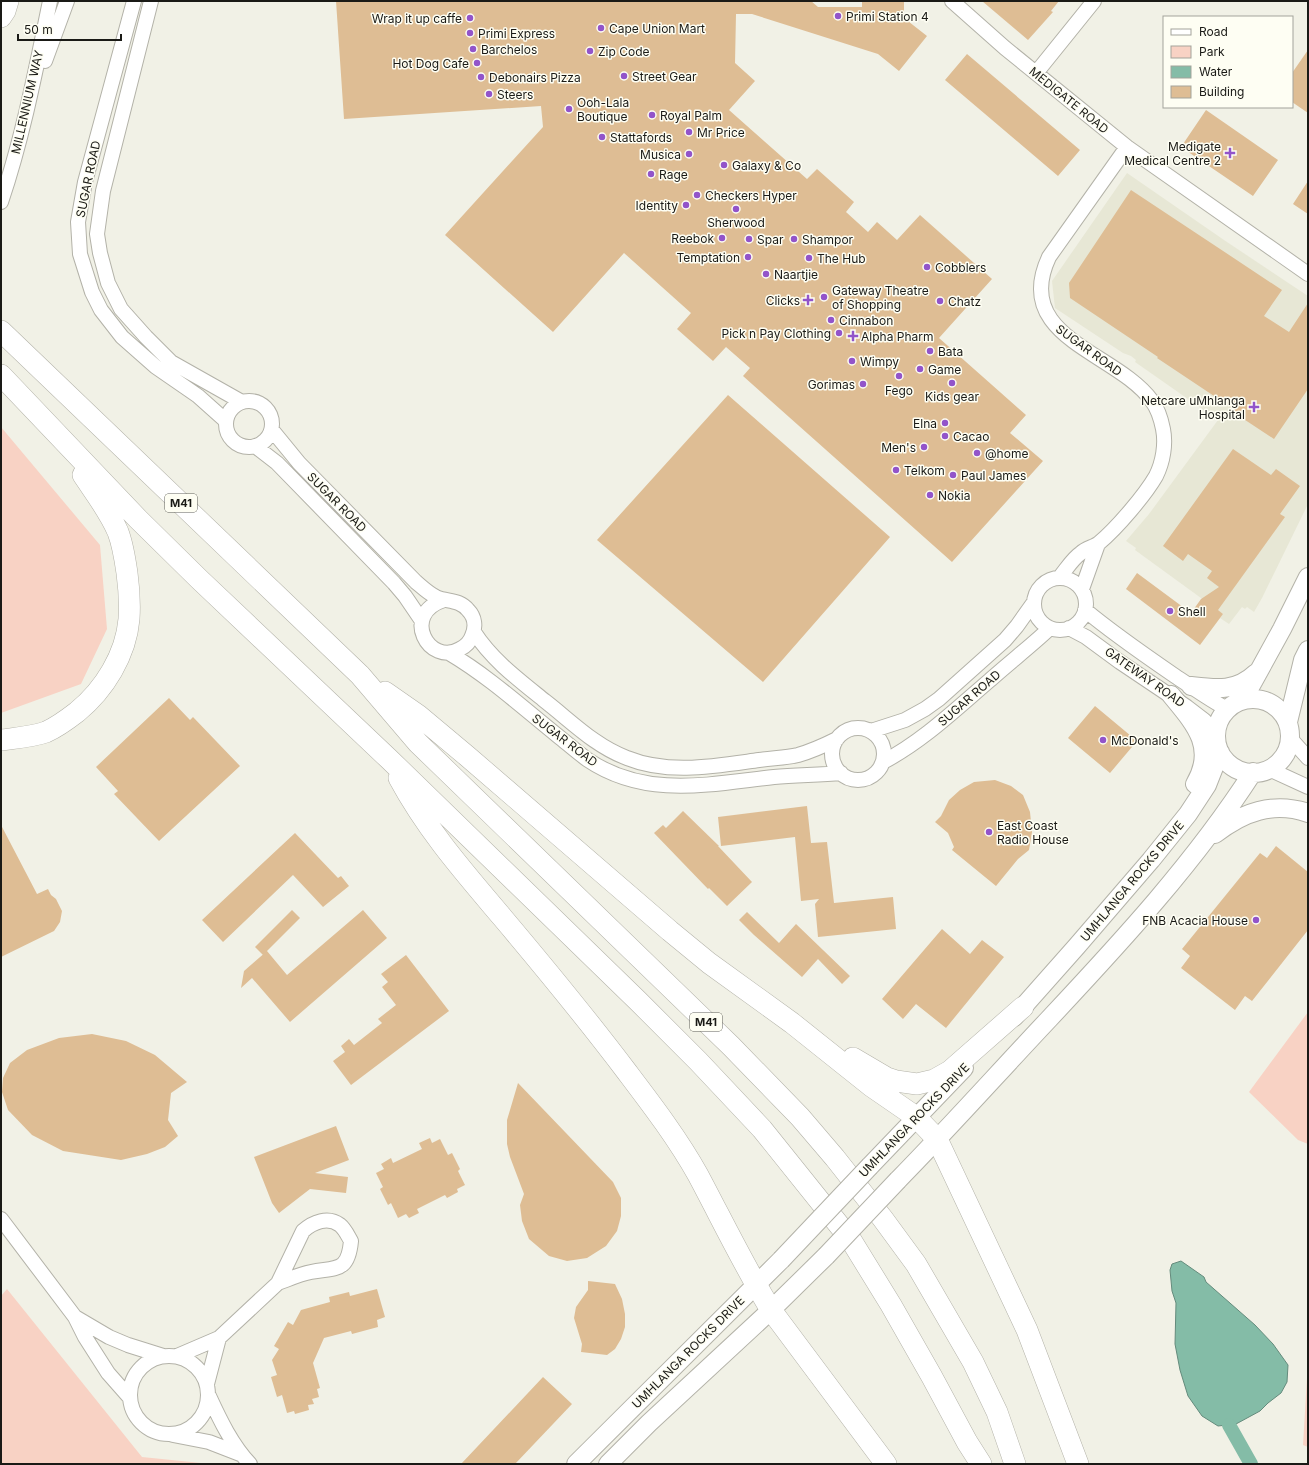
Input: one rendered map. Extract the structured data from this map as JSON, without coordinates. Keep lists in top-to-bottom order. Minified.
{"streets":{"highway":["M41"],"main road":["UMHLANGA ROCKS DRIVE"],"street":["MEDIGATE ROAD","MILLENNIUM WAY","SUGAR ROAD","GATEWAY ROAD"]},"crossings":[["MEDIGATE ROAD","SUGAR ROAD"],["SUGAR ROAD","GATEWAY ROAD"],["GATEWAY ROAD","UMHLANGA ROCKS DRIVE"]],"places":{"other":["Primi Station 4","Wrap it up caffe","Cape Union Mart","Primi Express","Barchelos","Zip Code","Hot Dog Cafe","Street Gear","Debonairs Pizza","Steers","Ooh-Lala Boutique","Royal Palm","Mr Price","Stattafords","Musica","Galaxy & Co","Rage","Checkers Hyper","Identity","Sherwood","Reebok","Spar","Shampor","Temptation","The Hub","Cobblers","Naartjie","Gateway Theatre of Shopping","Chatz","Cinnabon","Pick n Pay Clothing","Bata","Wimpy","Game","Fego","Kids gear","Gorimas","Elna","Cacao","Men's","@home","Telkom","Paul James","Nokia","Shell","McDonald's","East Coast Radio House","FNB Acacia House"],"health":["Medigate Medical Centre 2","Clicks","Alpha Pharm","Netcare uMhlanga Hospital"]},"legend":["Road","Park","Water","Building"],"scale_bar":"50 m"}
